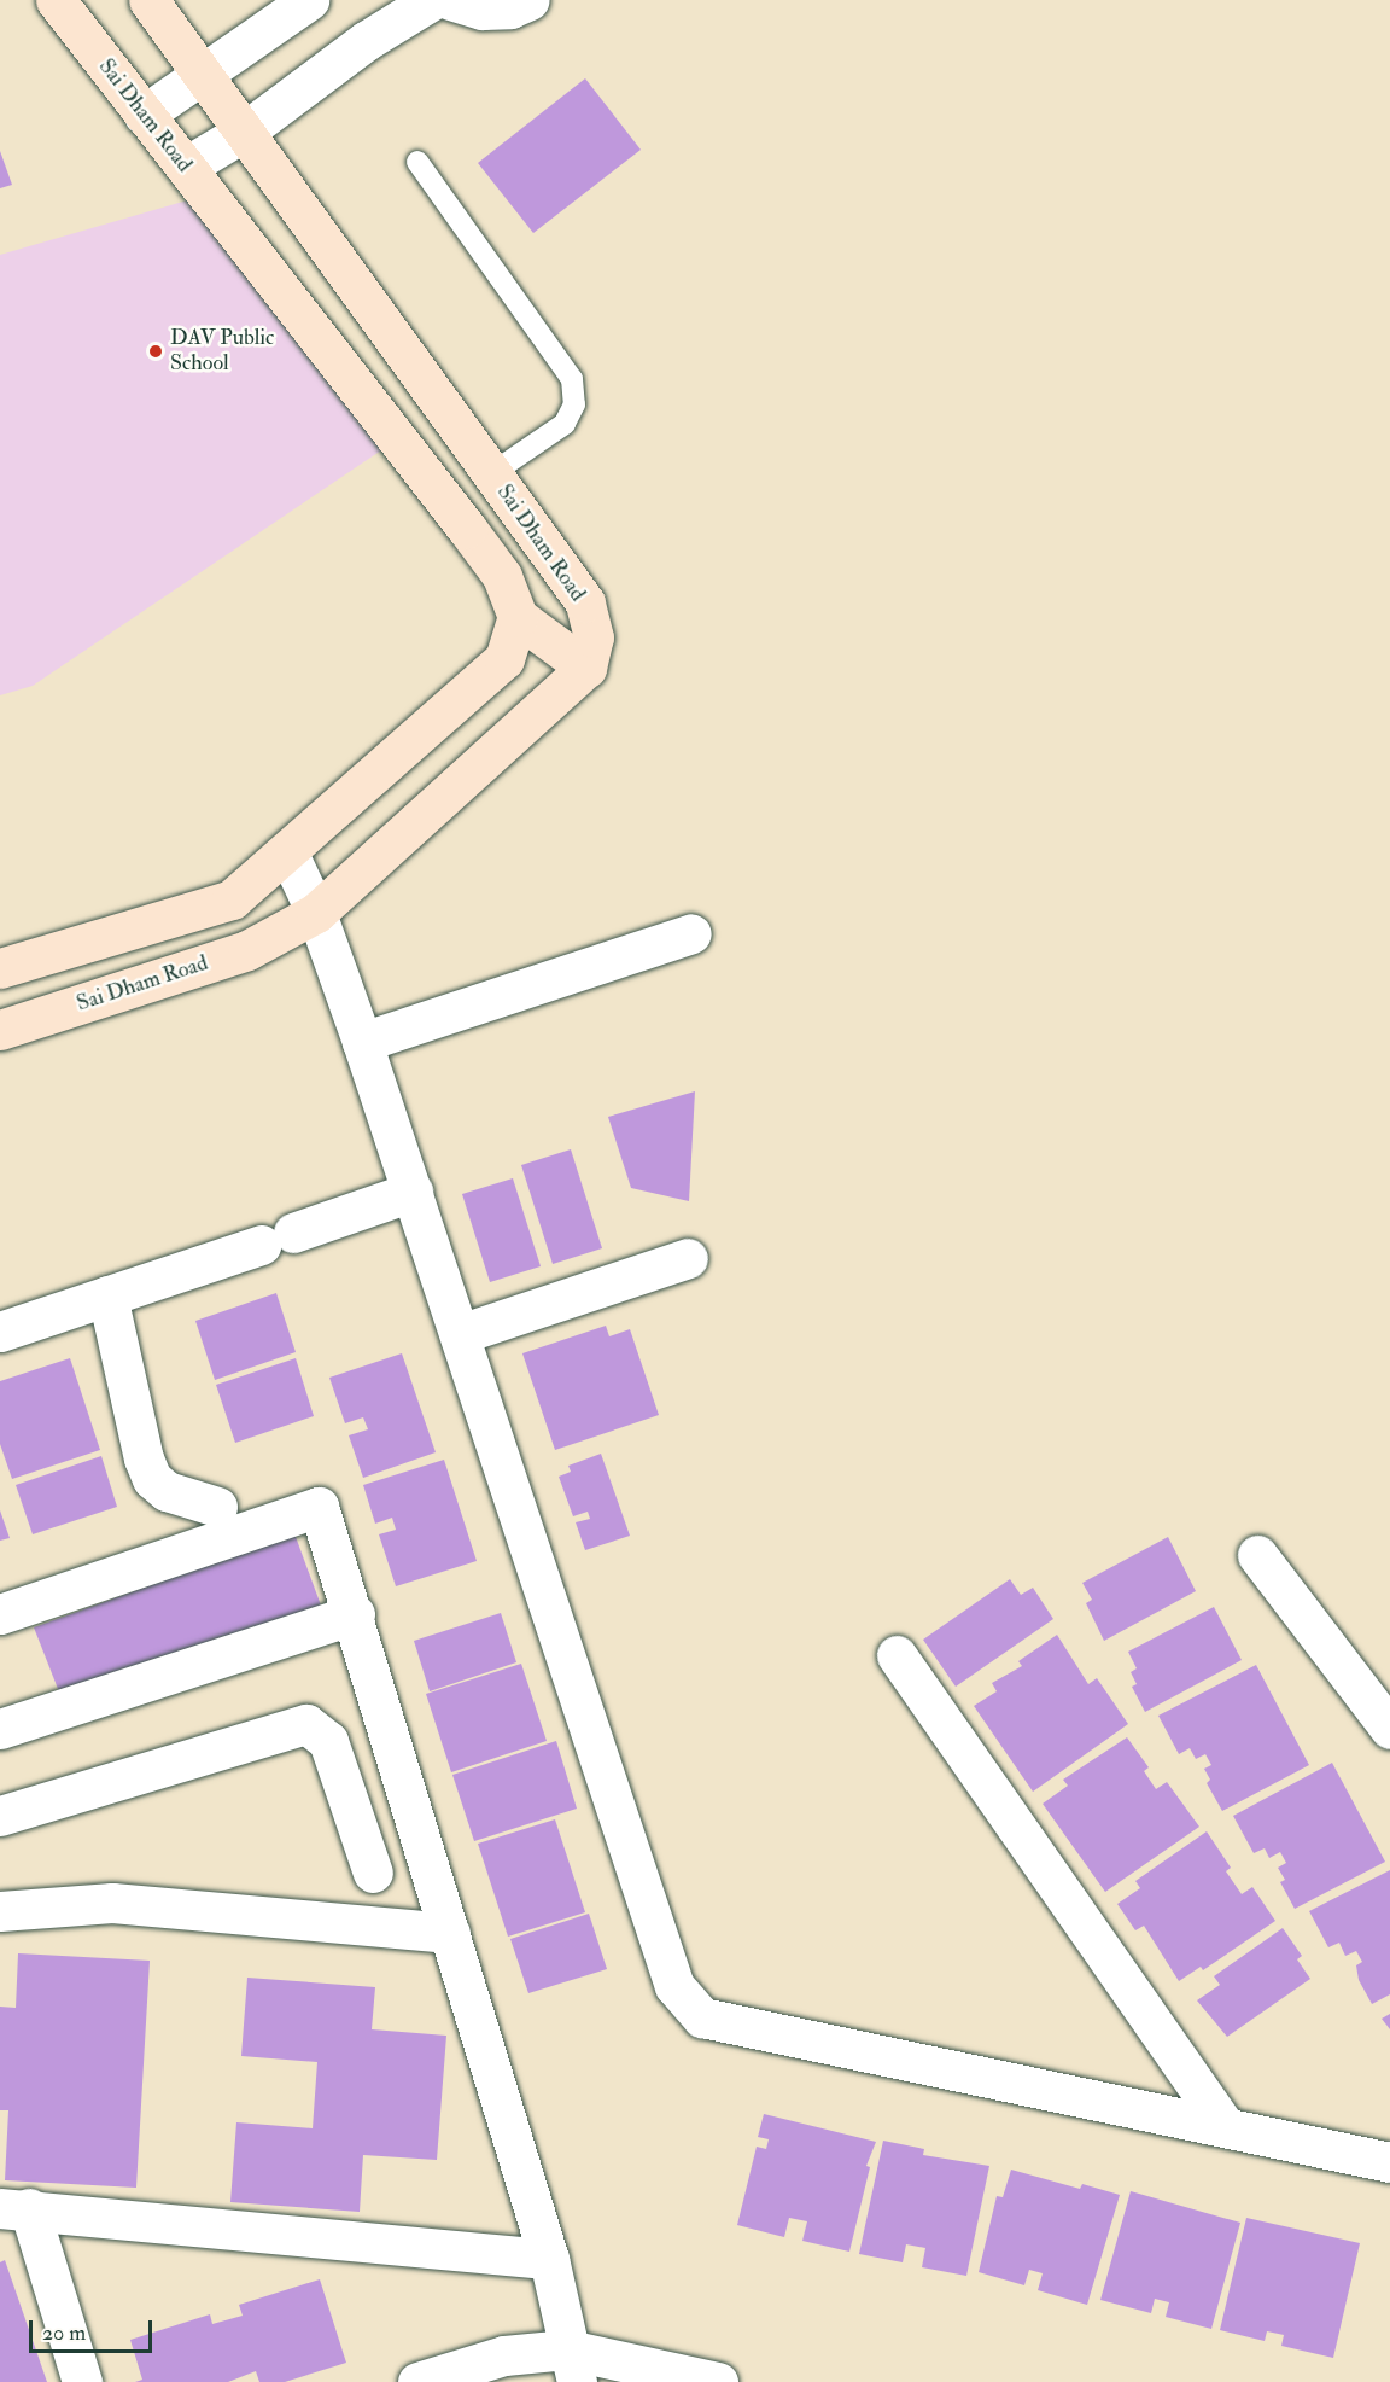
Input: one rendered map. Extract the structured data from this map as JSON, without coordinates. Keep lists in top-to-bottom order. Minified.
{"streets":{"street":["Sai Dham Road"]},"places":["DAV Public School"],"scale_bar":"20 m"}
